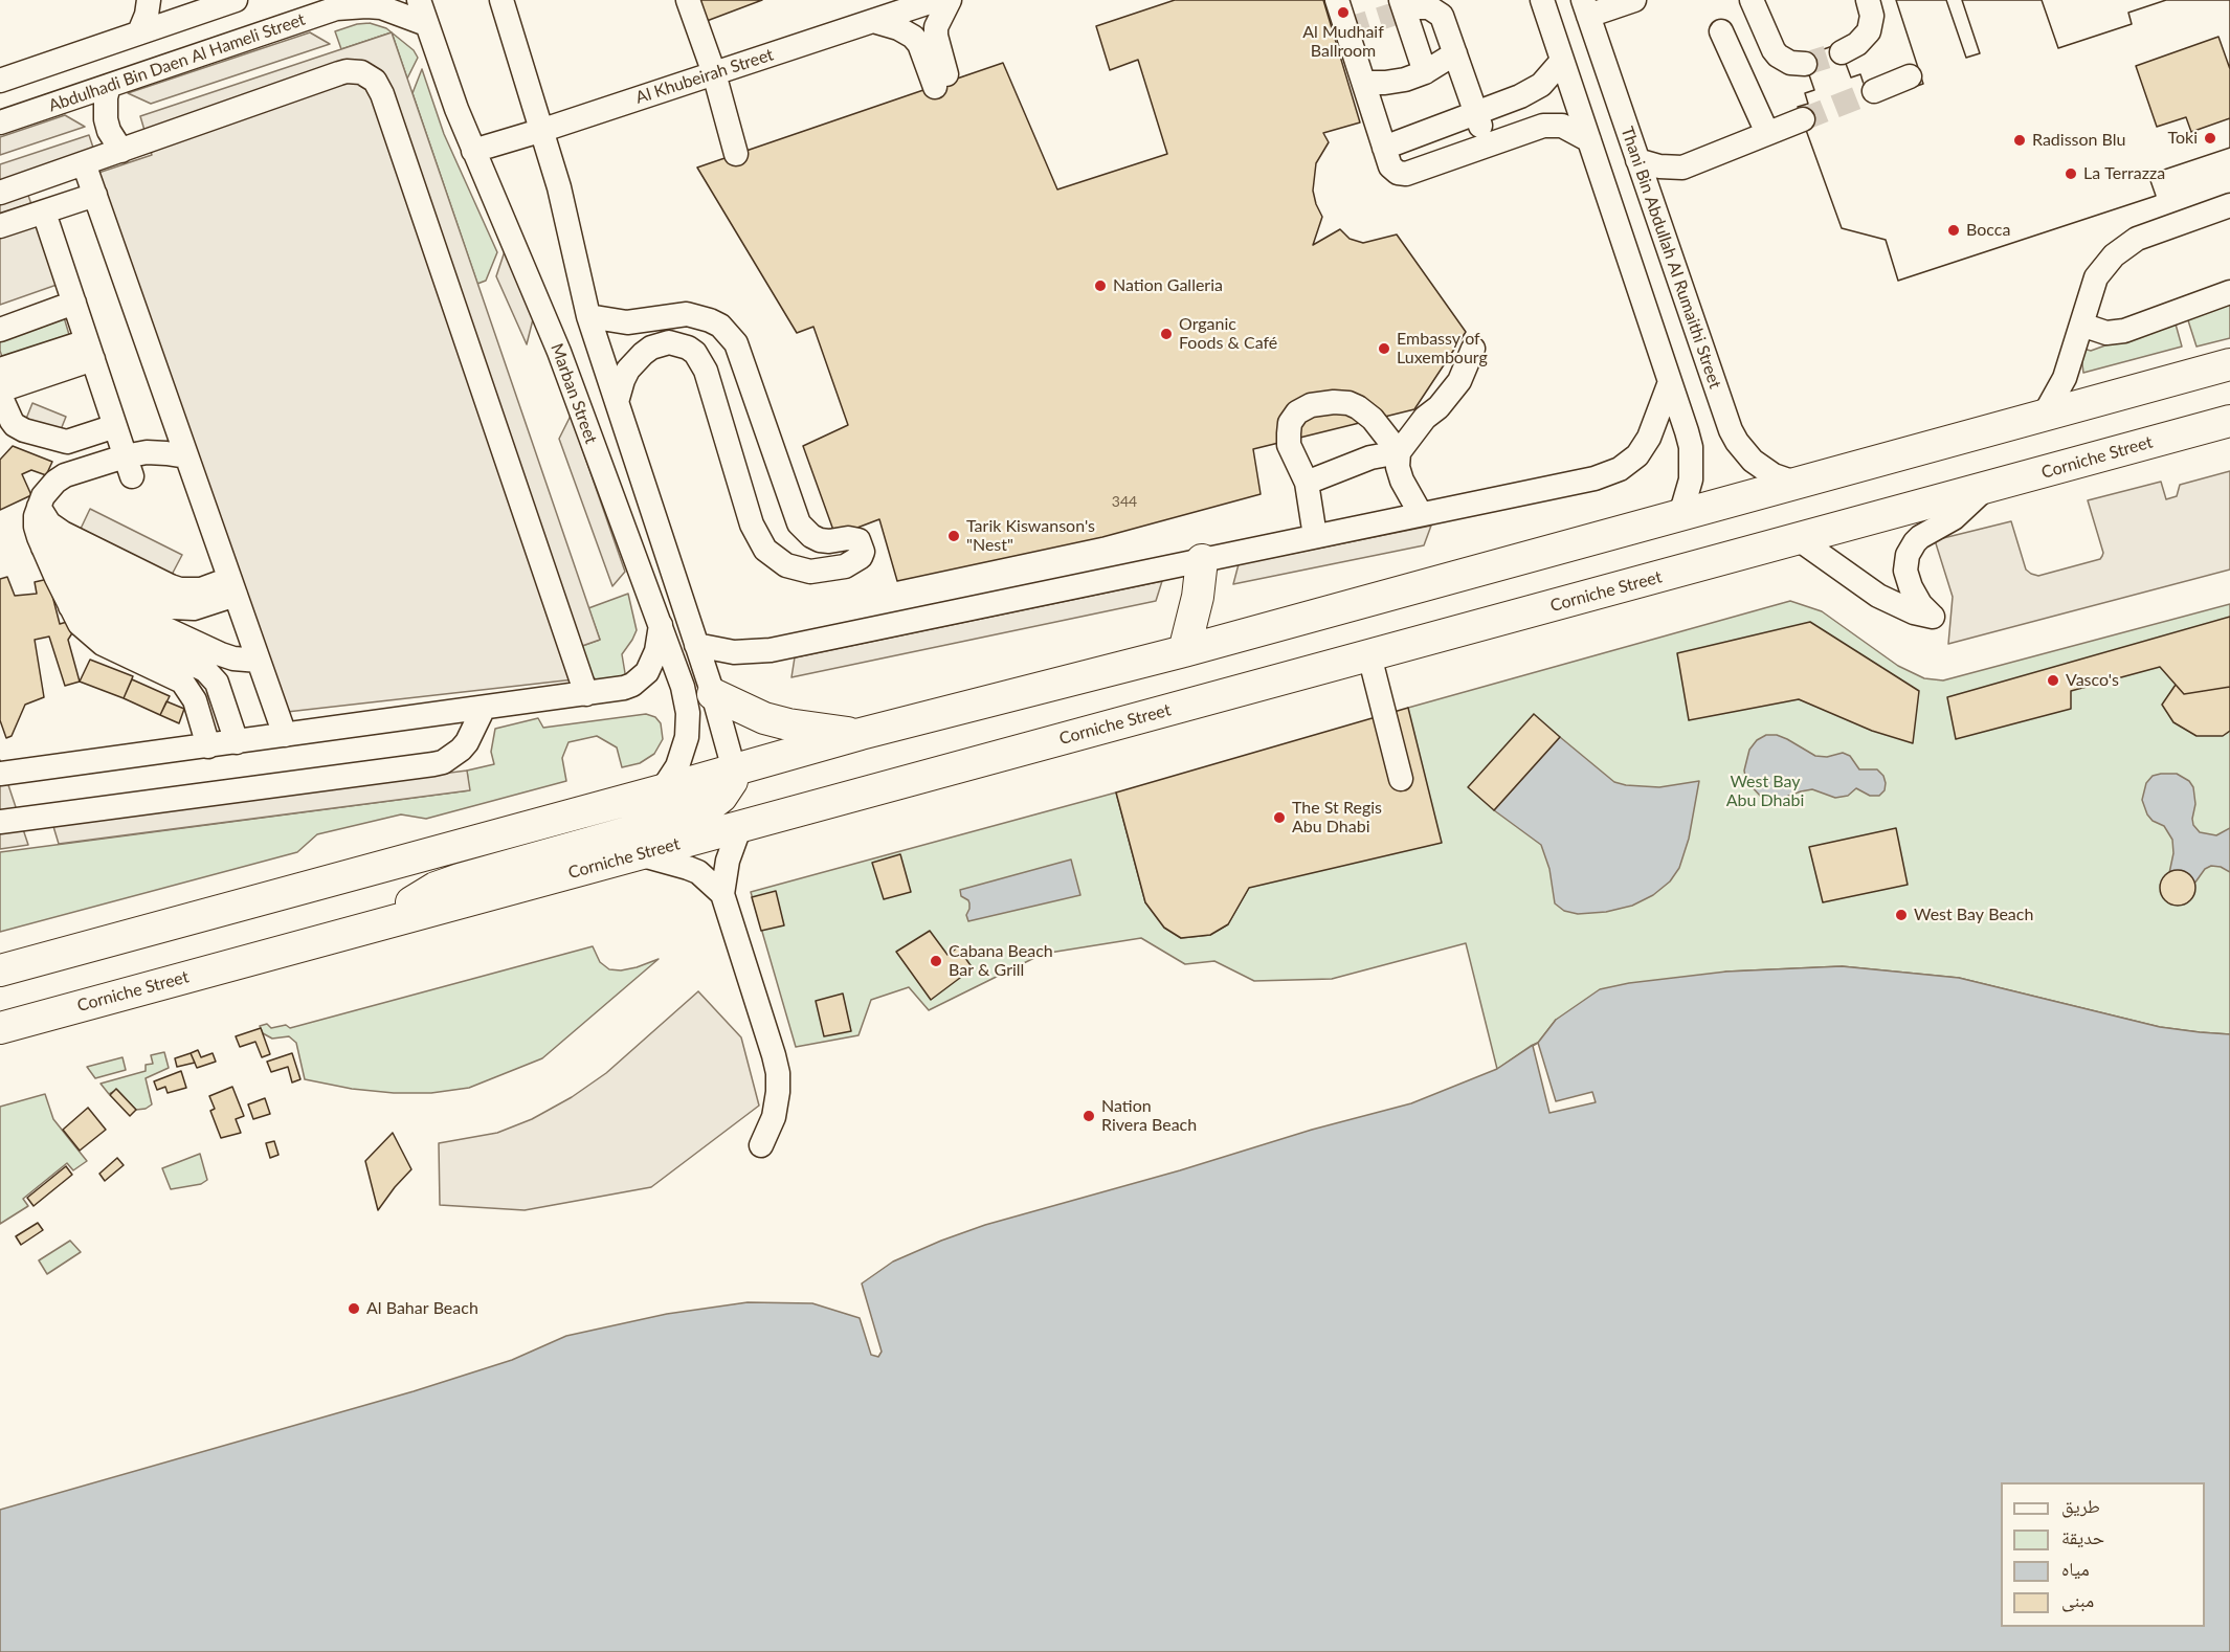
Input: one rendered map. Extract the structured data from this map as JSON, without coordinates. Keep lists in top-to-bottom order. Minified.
{"streets":{"main road":["Corniche Street"],"street":["Abdulhadi Bin Daen Al Hameli Street","Al Khubeirah Street","Thani Bin Abdullah Al Rumaithi Street","Marban Street"]},"crossings":[["Abdulhadi Bin Daen Al Hameli Street","Marban Street"],["Al Khubeirah Street","Marban Street"]],"parks":["West Bay Abu Dhabi"],"places":["Al Mudhaif Ballroom","Toki","Radisson Blu","La Terrazza","Bocca","Nation Galleria","Organic Foods & Café","Embassy of Luxembourg","Tarik Kiswanson's \"Nest\"","Vasco's","The St Regis Abu Dhabi","West Bay Beach","Cabana Beach Bar & Grill","Nation Rivera Beach","Al Bahar Beach"],"house_numbers":["344"],"legend":["طريق","حديقة","مياه","مبنى"]}
